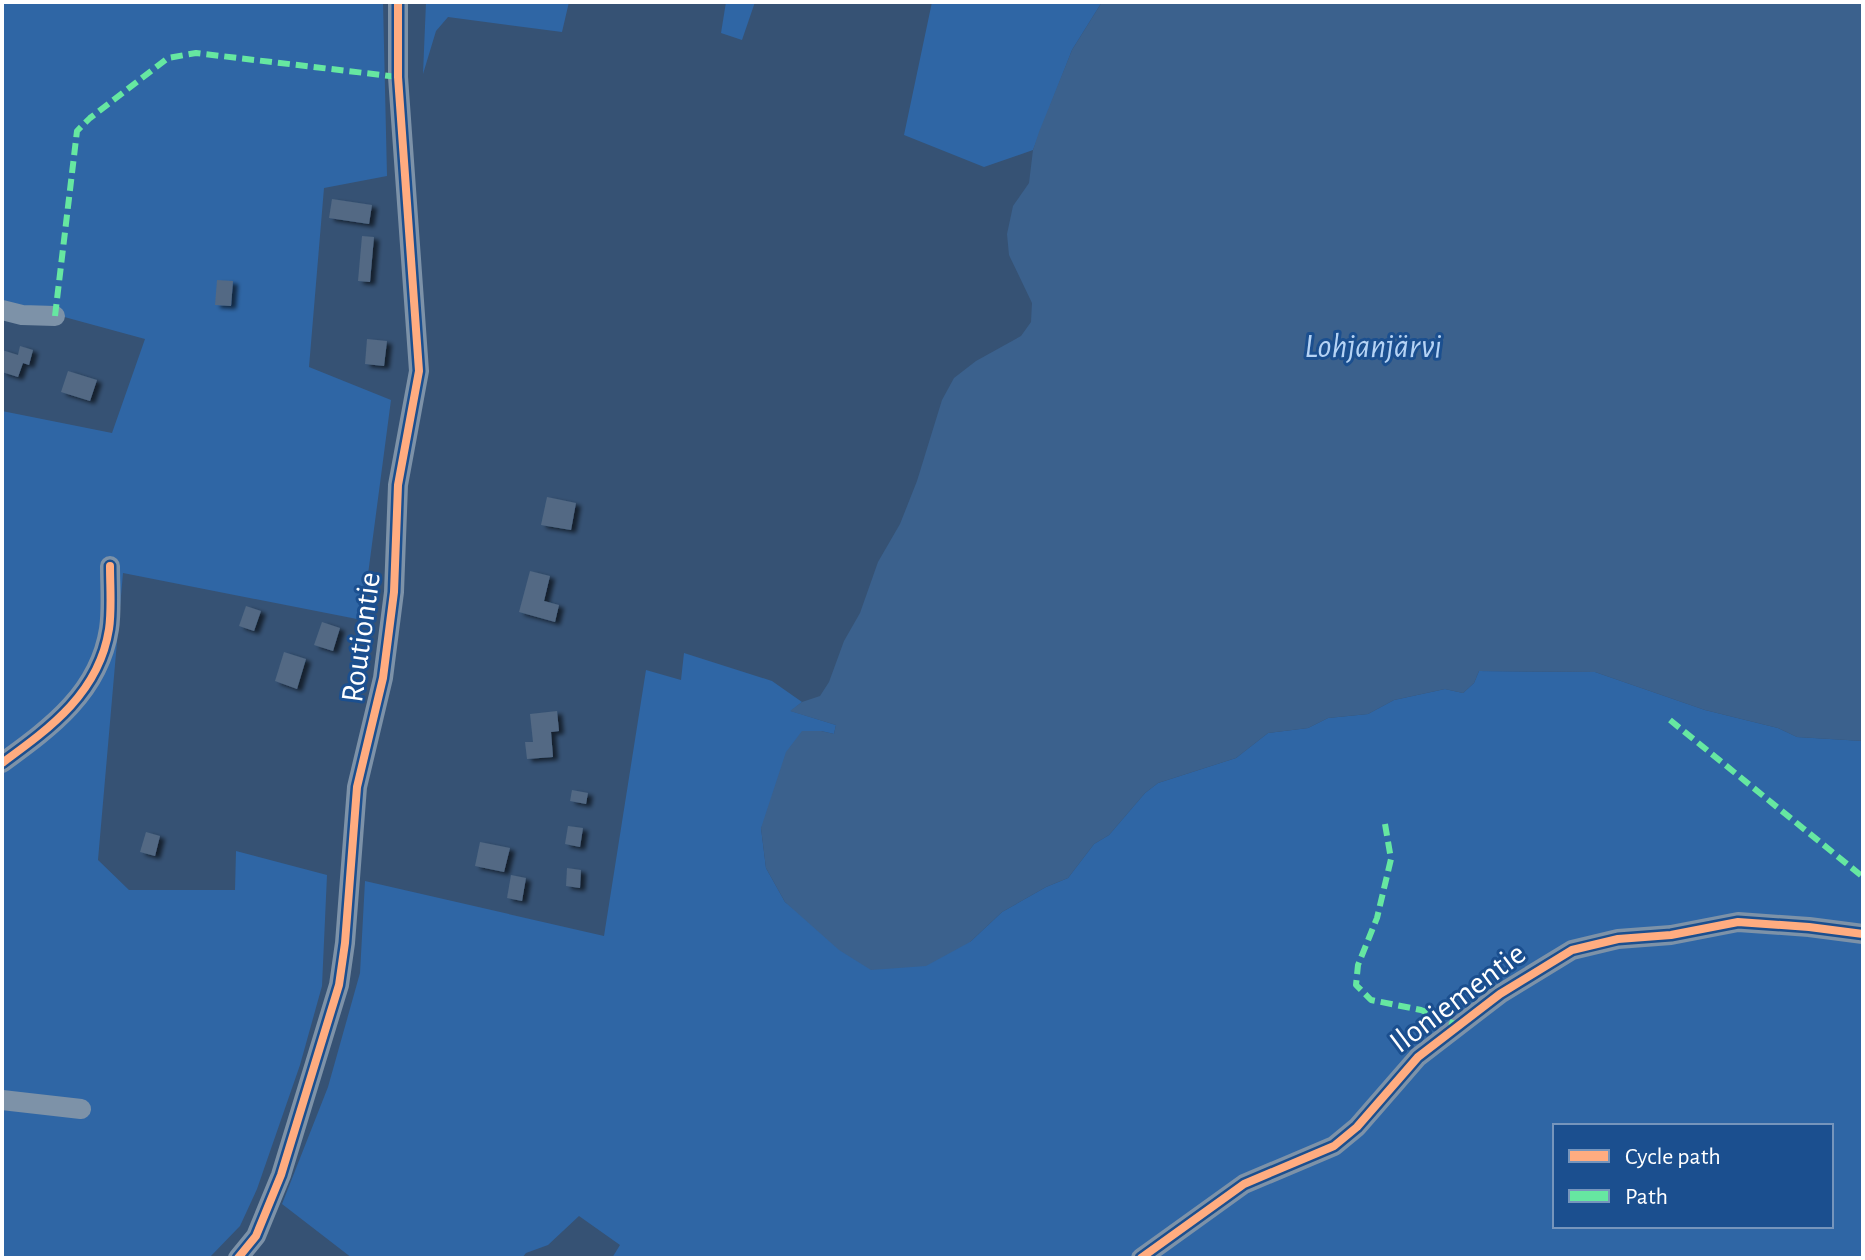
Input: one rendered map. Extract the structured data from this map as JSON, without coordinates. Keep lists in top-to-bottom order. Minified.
{"streets":{"street":["Routiontie","Iloniementie"]},"water":["Lohjanjärvi"],"legend":["Cycle path","Path"]}
